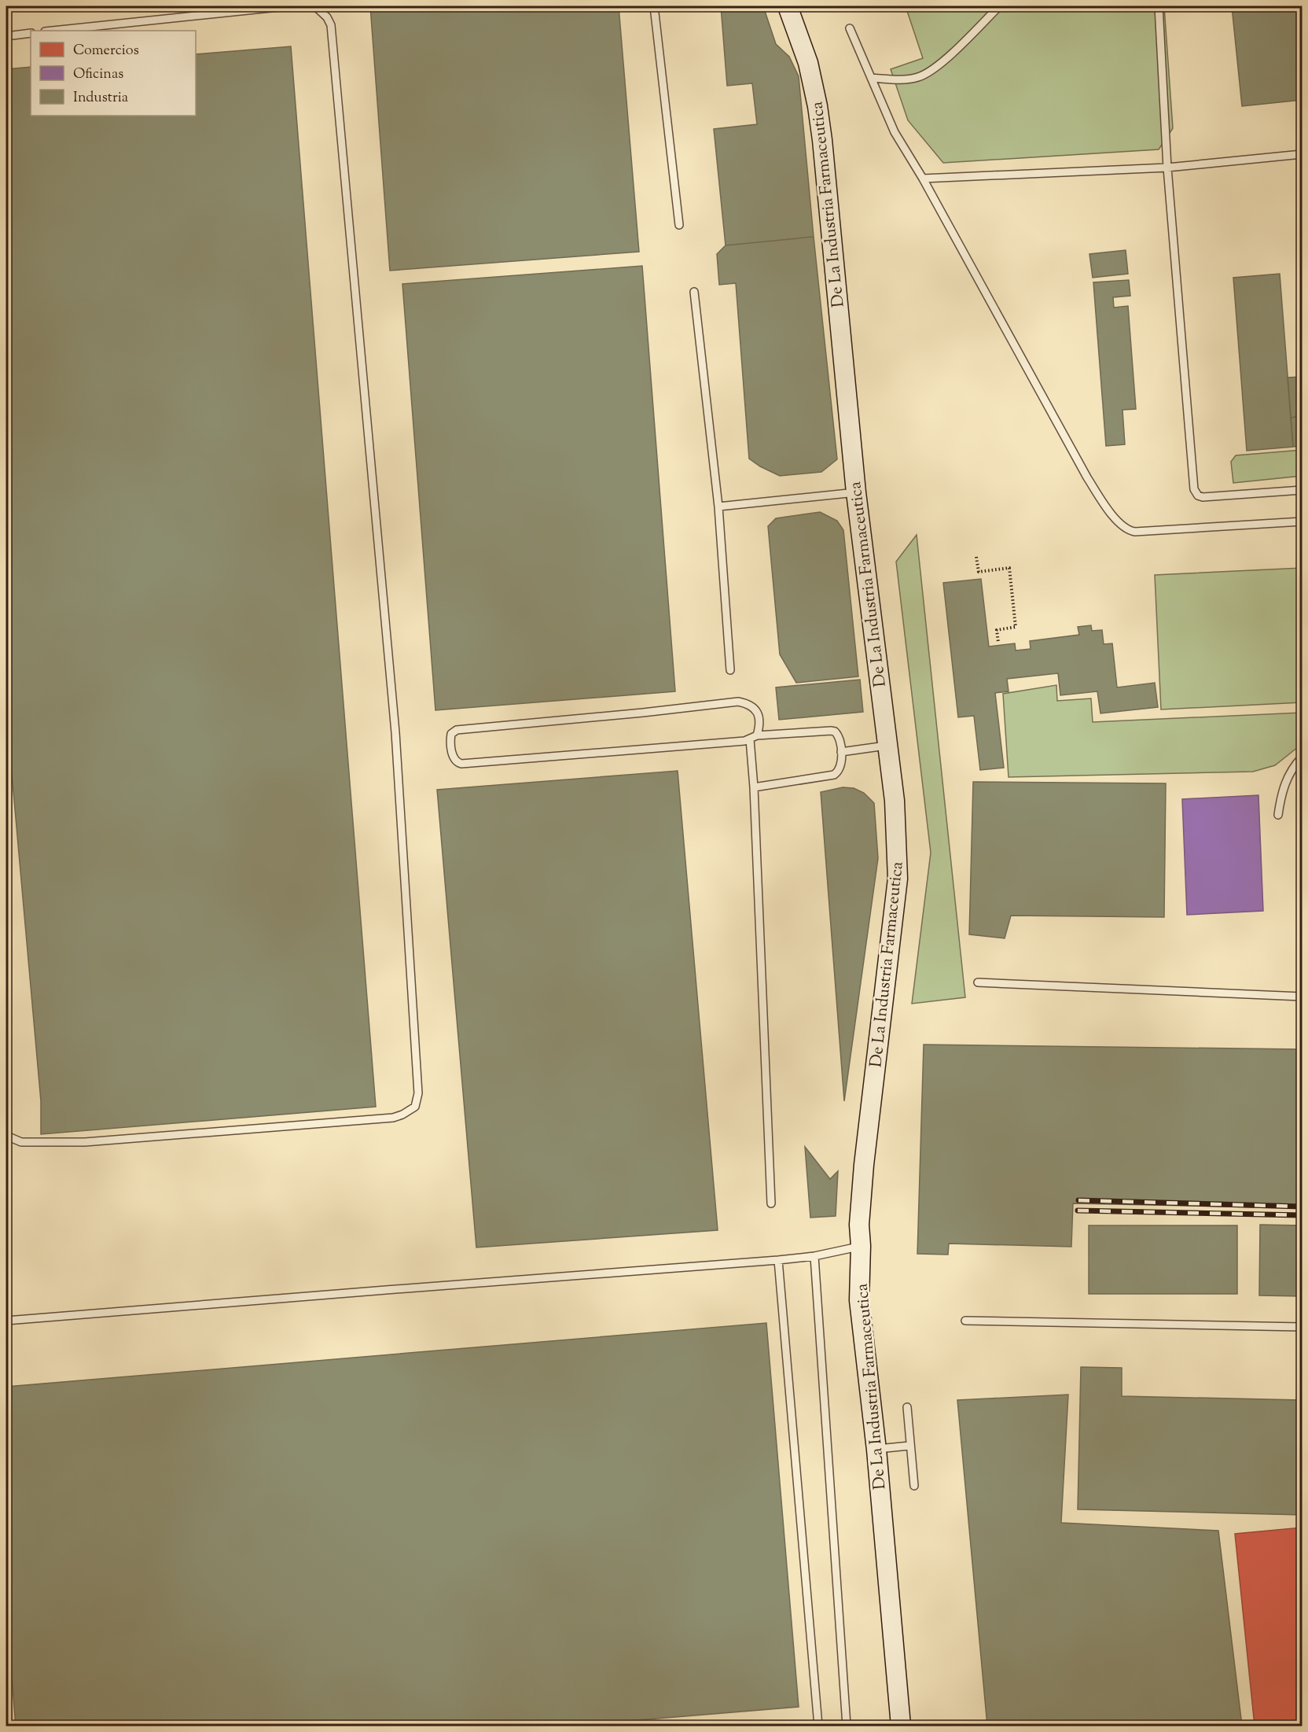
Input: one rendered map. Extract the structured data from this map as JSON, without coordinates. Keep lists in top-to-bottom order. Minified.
{"streets":{"main road":["De La Industria Farmaceutica"]},"legend":["Comercios","Oficinas","Industria"]}
